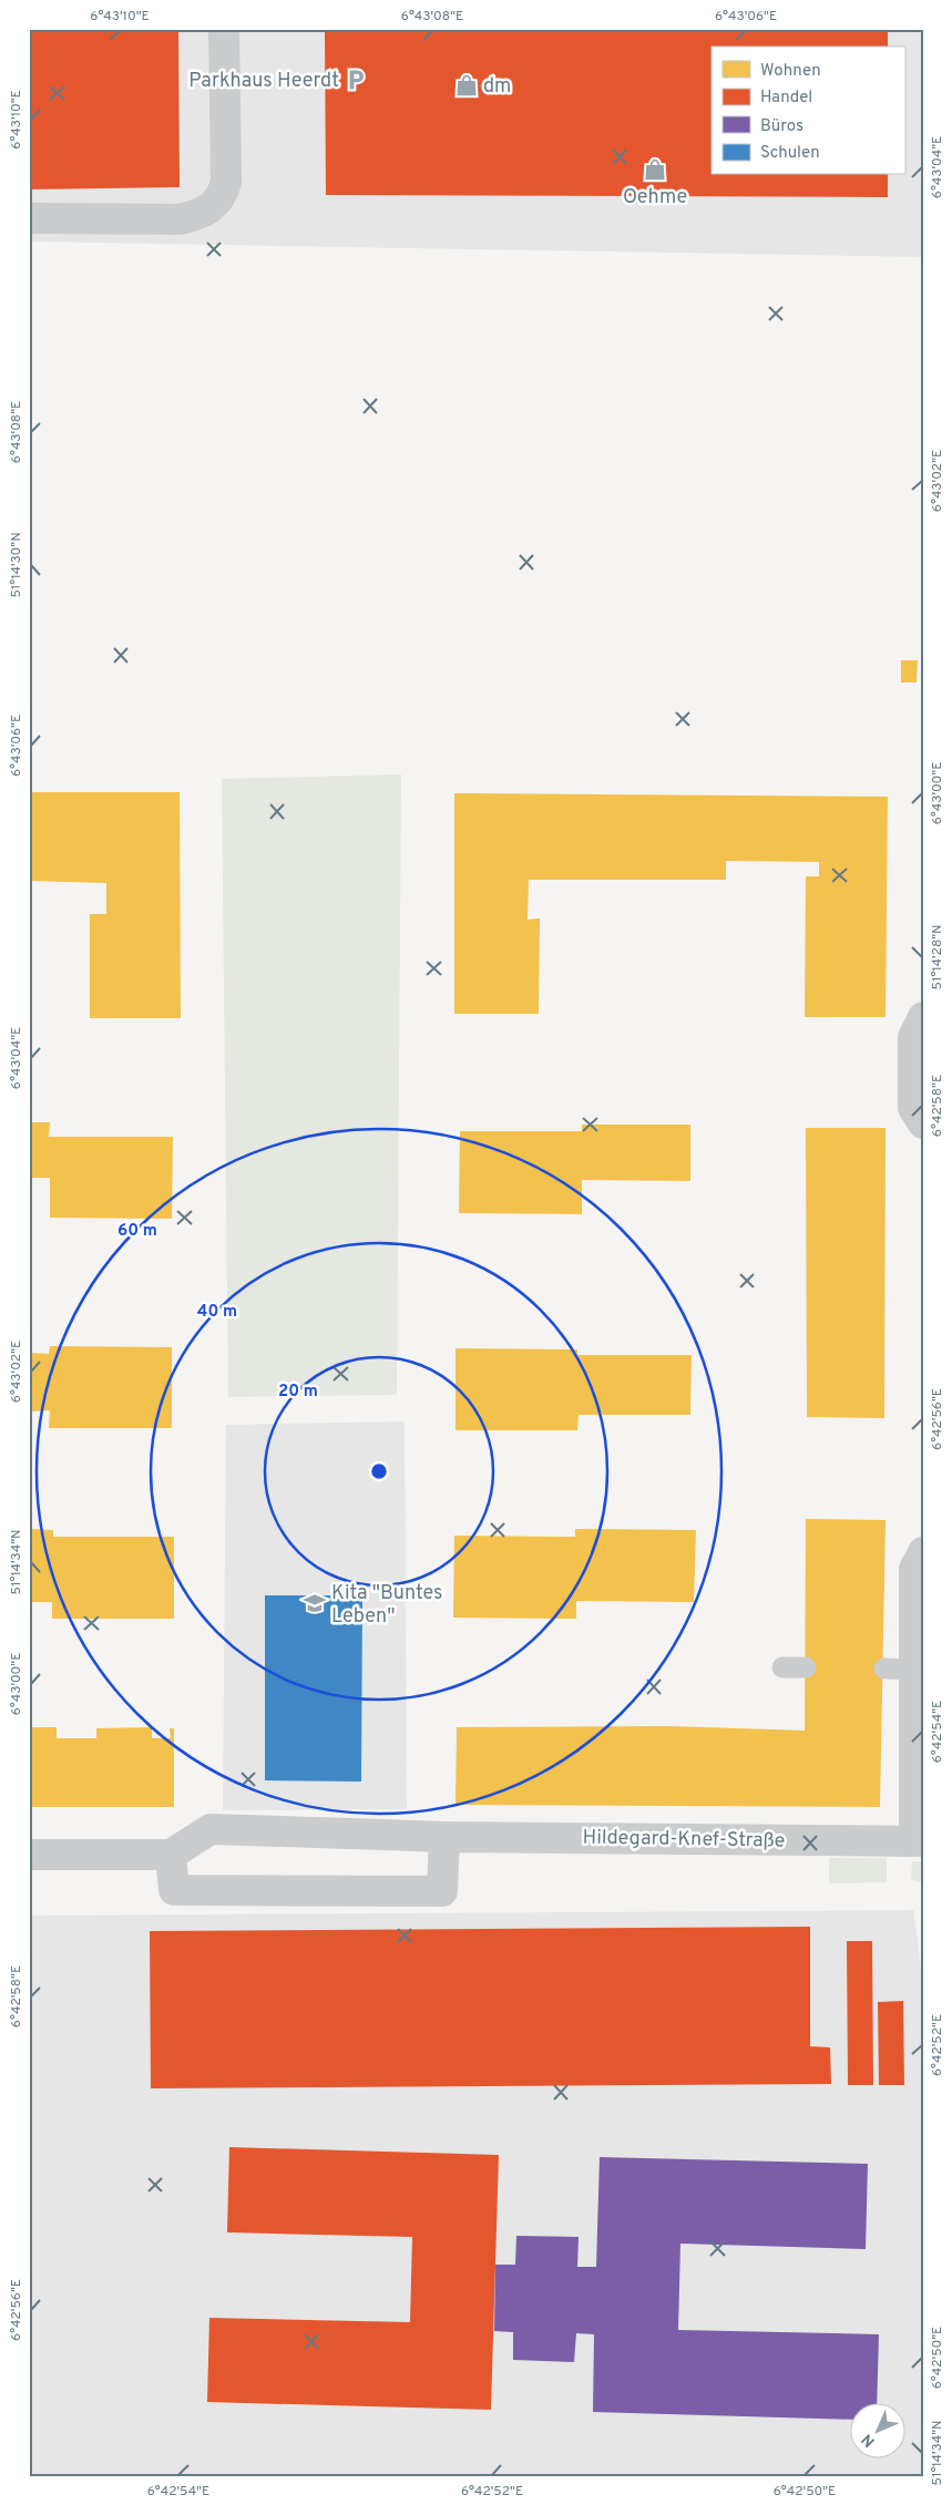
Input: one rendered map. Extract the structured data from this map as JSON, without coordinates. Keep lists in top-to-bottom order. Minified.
{"streets":{"street":["Hildegard-Knef-Straße"]},"places":{"parking":["Parkhaus Heerdt"],"shop":["dm","Oehme"],"school or university":["Kita \"Buntes Leben\""]},"legend":["Wohnen","Handel","Büros","Schulen"],"north":"bottom left","coordinates":["6°43'10\"E","6°43'08\"E","6°43'06\"E","6°43'04\"E","6°43'02\"E","51°14'30\"N","6°43'00\"E","51°14'28\"N","6°42'58\"E","6°42'56\"E","51°14'34\"N","6°42'54\"E","6°42'52\"E","6°42'50\"E"],"rings":["60 m","40 m","20 m"]}
